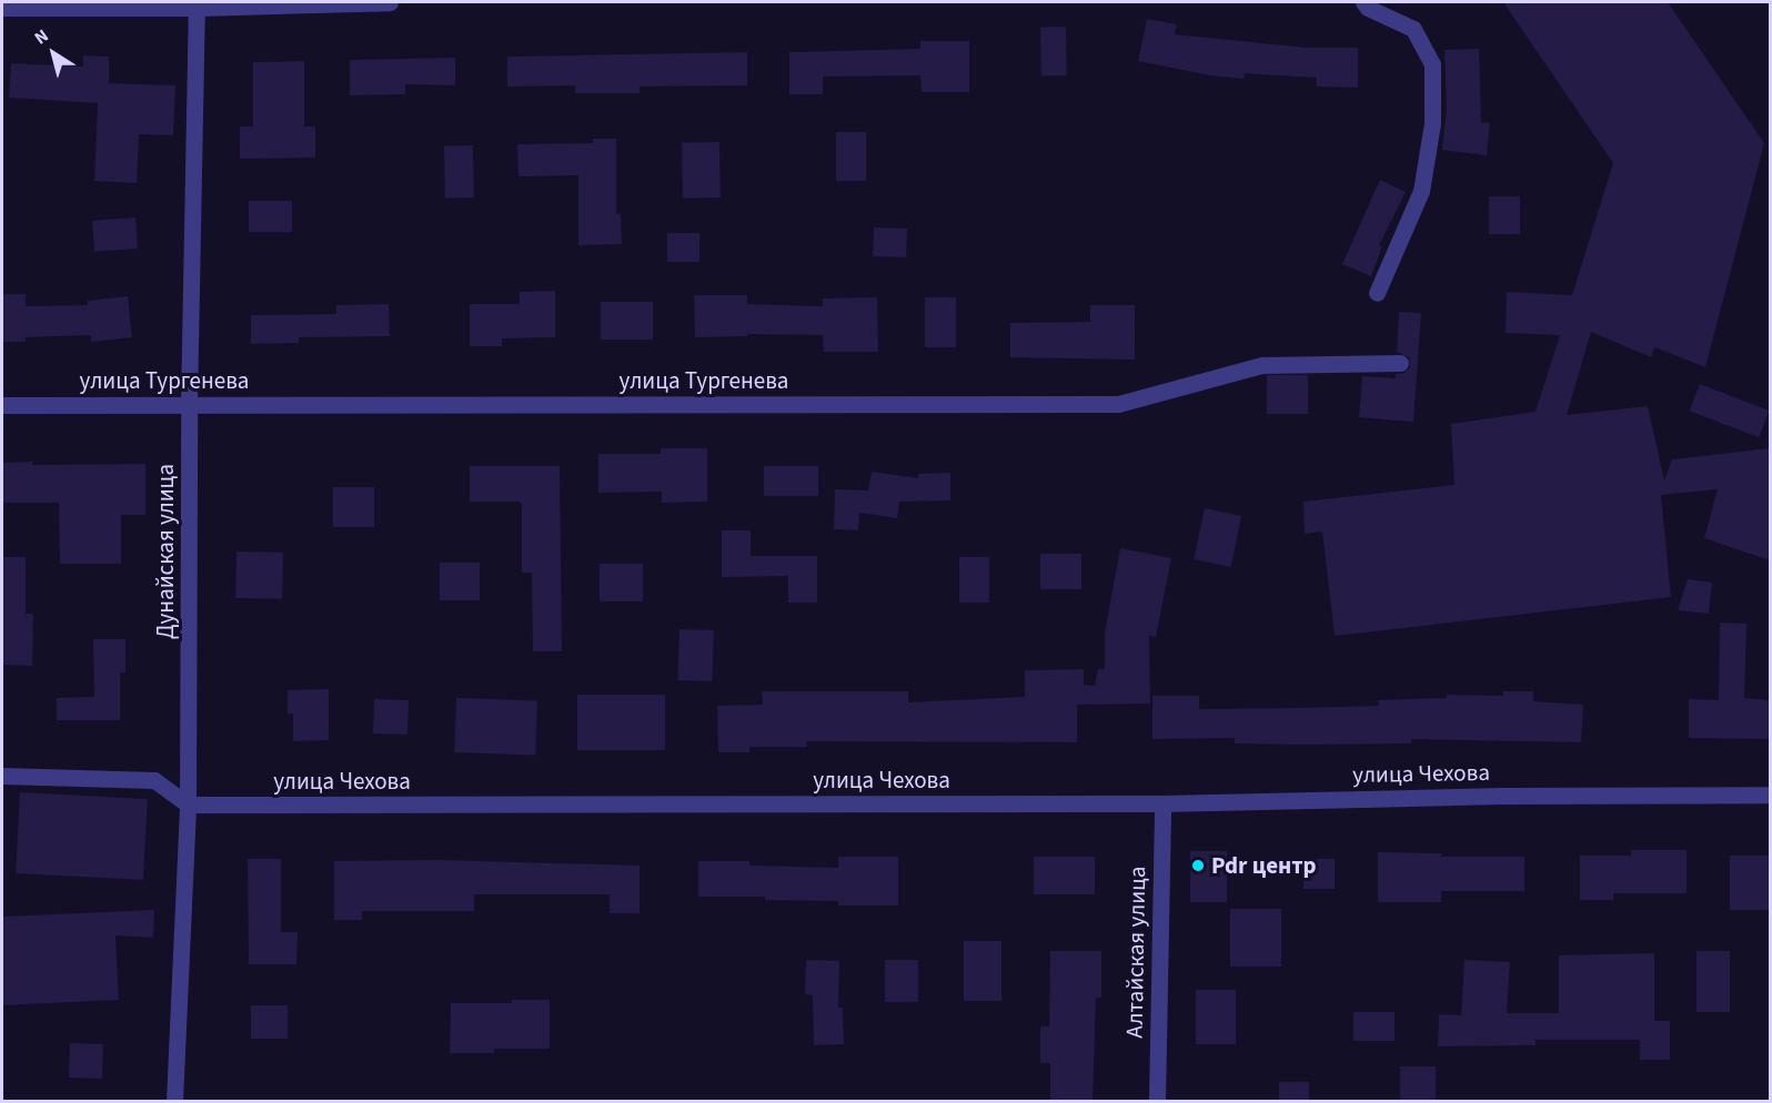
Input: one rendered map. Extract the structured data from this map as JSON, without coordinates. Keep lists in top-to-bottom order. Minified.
{"streets":{"street":["улица Тургенева","Дунайская улица","улица Чехова","Алтайская улица"]},"crossings":[["улица Тургенева","Дунайская улица"],["Дунайская улица","улица Чехова"],["улица Чехова","Алтайская улица"]],"places":["Pdr центр"],"north":"top left"}
